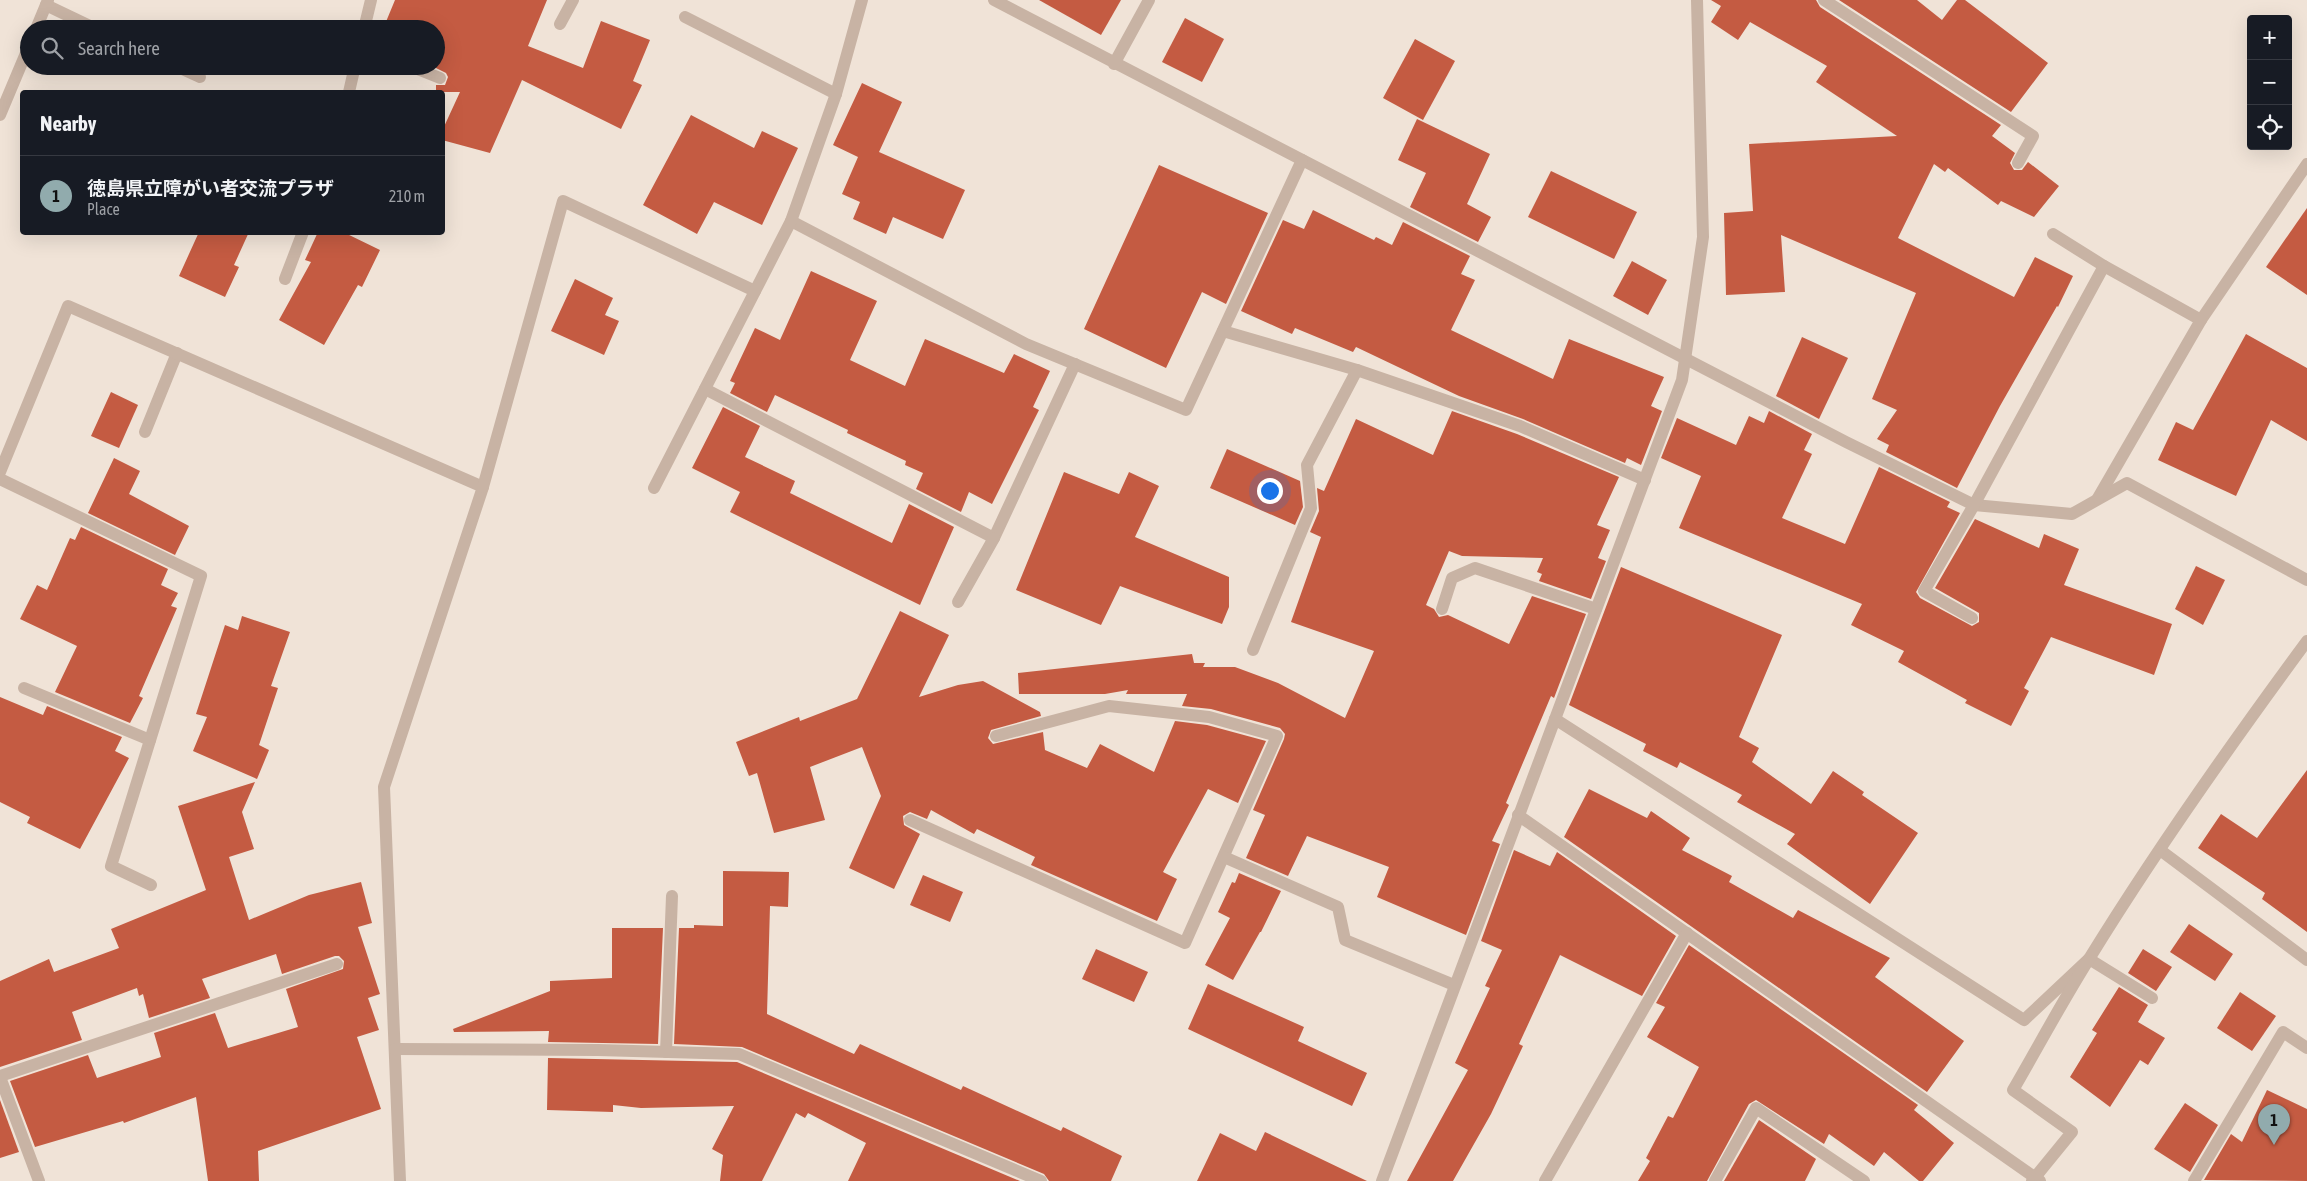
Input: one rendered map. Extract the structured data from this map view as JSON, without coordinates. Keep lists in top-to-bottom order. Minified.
{"page":{"map_buttons":["+","−"],"search":"Search here","heading":"Nearby","list":[{"mark":"1","name":"徳島県立障がい者交流プラザ","note":"Place","value":"210 m"}],"pins":"1"}}
